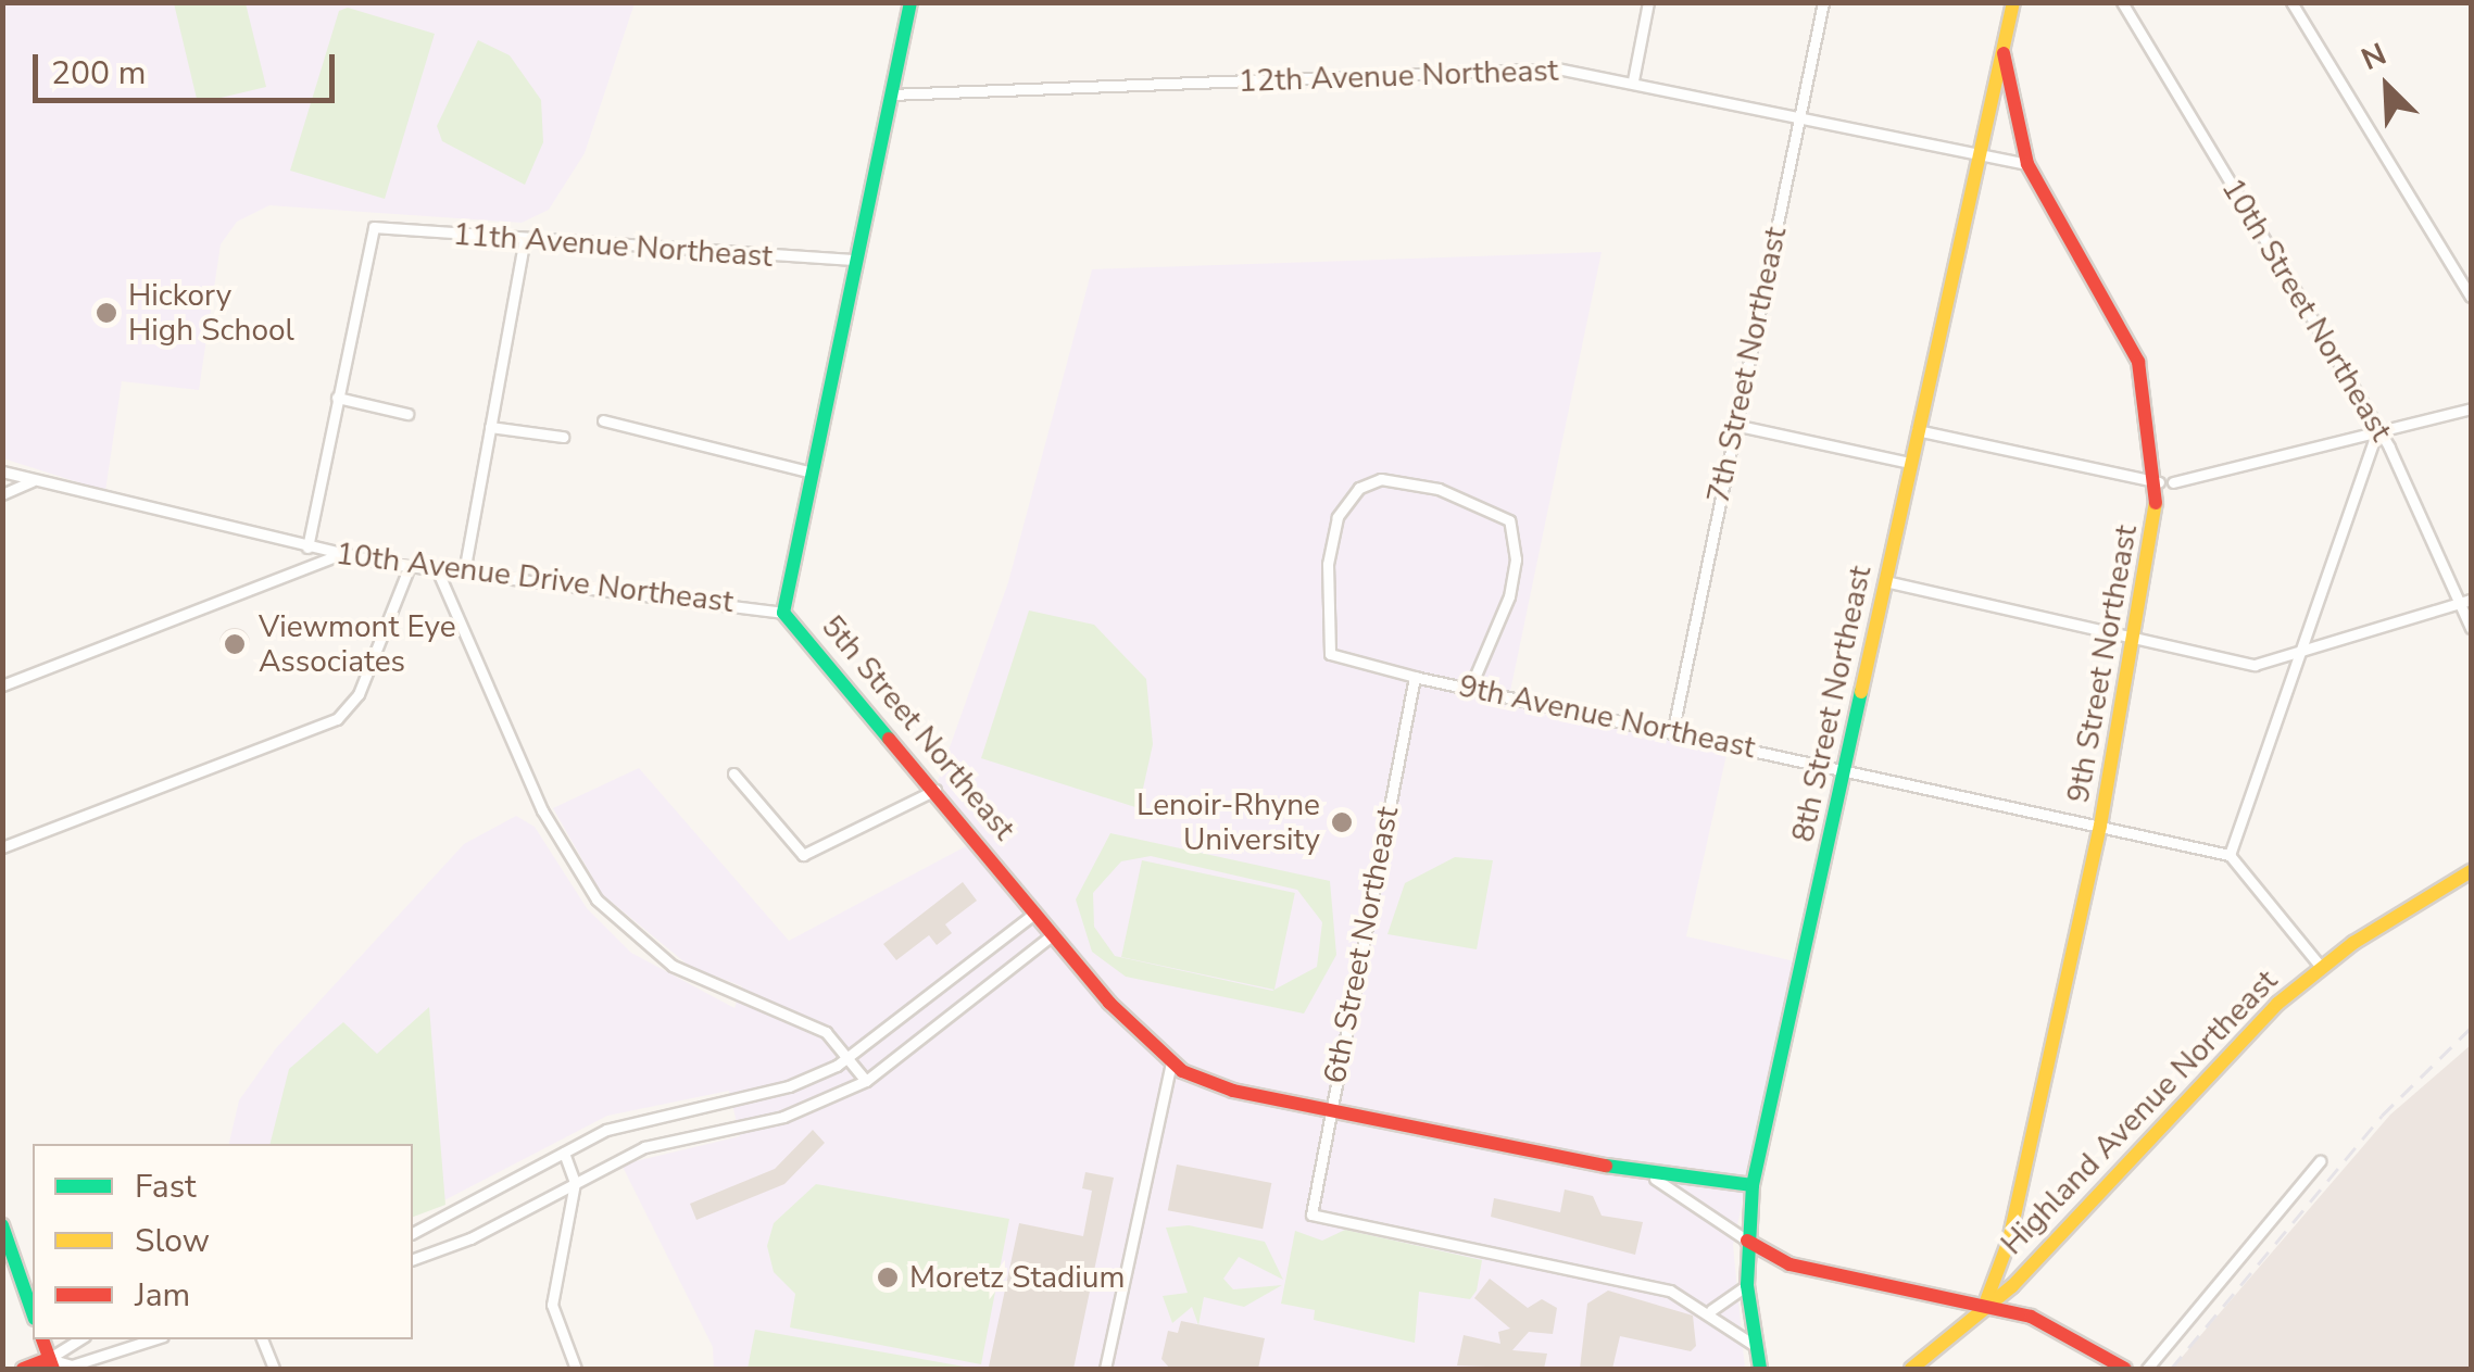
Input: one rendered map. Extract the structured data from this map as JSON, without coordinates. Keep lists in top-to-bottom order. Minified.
{"streets":{"main road":["9th Street Northeast","8th Street Northeast","5th Street Northeast","Highland Avenue Northeast"],"street":["12th Avenue Northeast","11th Avenue Northeast","10th Street Northeast","7th Street Northeast","10th Avenue Drive Northeast","9th Avenue Northeast","6th Street Northeast"]},"crossings":[["12th Avenue Northeast","7th Street Northeast"],["12th Avenue Northeast","9th Street Northeast"],["12th Avenue Northeast","8th Street Northeast"],["12th Avenue Northeast","5th Street Northeast"],["11th Avenue Northeast","5th Street Northeast"],["7th Street Northeast","9th Avenue Northeast"],["10th Avenue Drive Northeast","5th Street Northeast"],["9th Street Northeast","8th Street Northeast"],["9th Street Northeast","9th Avenue Northeast"],["9th Street Northeast","Highland Avenue Northeast"],["8th Street Northeast","9th Avenue Northeast"],["9th Avenue Northeast","6th Street Northeast"]],"places":["Hickory High School","Viewmont Eye Associates","Lenoir-Rhyne University","Moretz Stadium"],"legend":["Fast","Slow","Jam"],"scale_bar":"200 m","north":"top left"}
